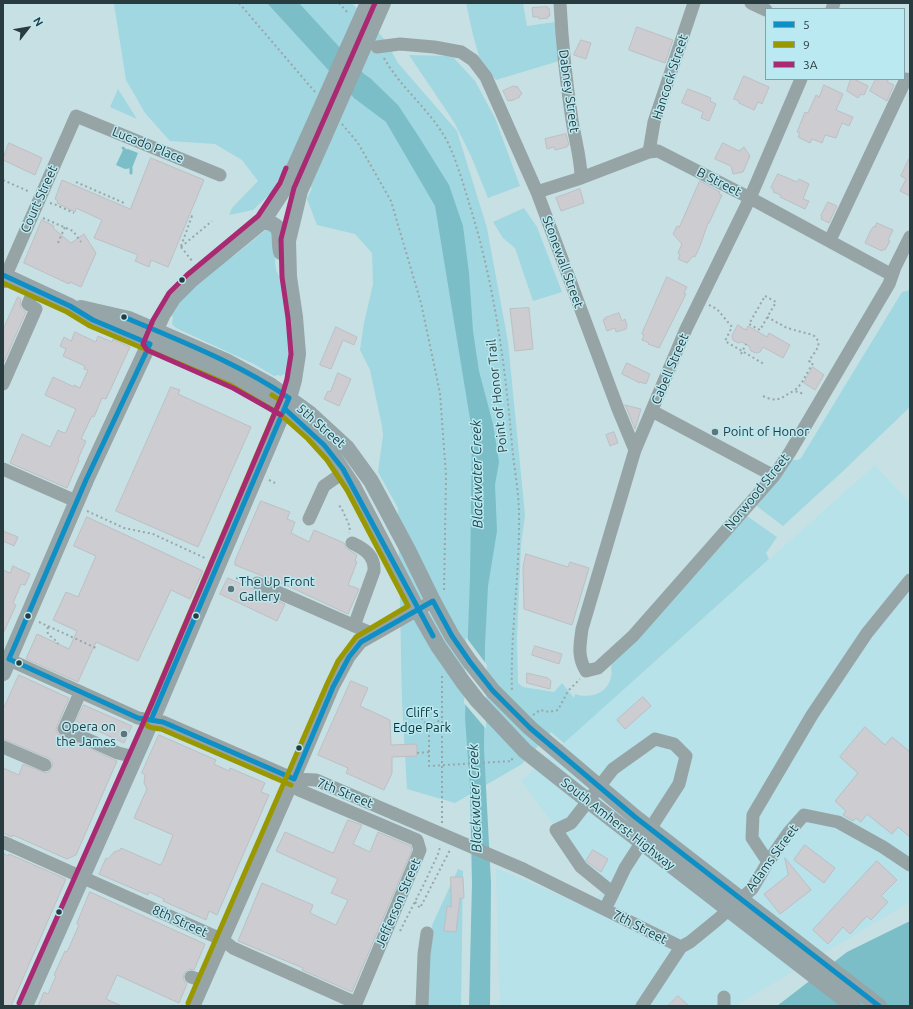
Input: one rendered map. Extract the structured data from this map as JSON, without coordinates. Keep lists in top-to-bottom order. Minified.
{"streets":{"main road":["5th Street","South Amherst Highway"],"street":["Hancock Street","Dabney Street","Lucado Place","B Street","Court Street","Stonewall Street","Cabell Street","Norwood Street","7th Street","Adams Street","Jefferson Street","8th Street"],"path":["Point of Honor Trail"]},"crossings":[["Hancock Street","B Street"],["Lucado Place","Court Street"],["B Street","Cabell Street"],["B Street","Norwood Street"],["Court Street","5th Street"],["Stonewall Street","Cabell Street"],["Stonewall Street","Point of Honor Trail"],["Cabell Street","Norwood Street"],["5th Street","South Amherst Highway"],["7th Street","Adams Street"],["7th Street","Jefferson Street"],["Jefferson Street","8th Street"]],"water":["Blackwater Creek"],"parks":["Cliff's Edge Park"],"places":["Point of Honor","The Up Front Gallery","Opera on the James"],"lines":["transit line 3A","transit line 5","transit line 9"],"legend":["5","9","3A"],"north":"top right"}
